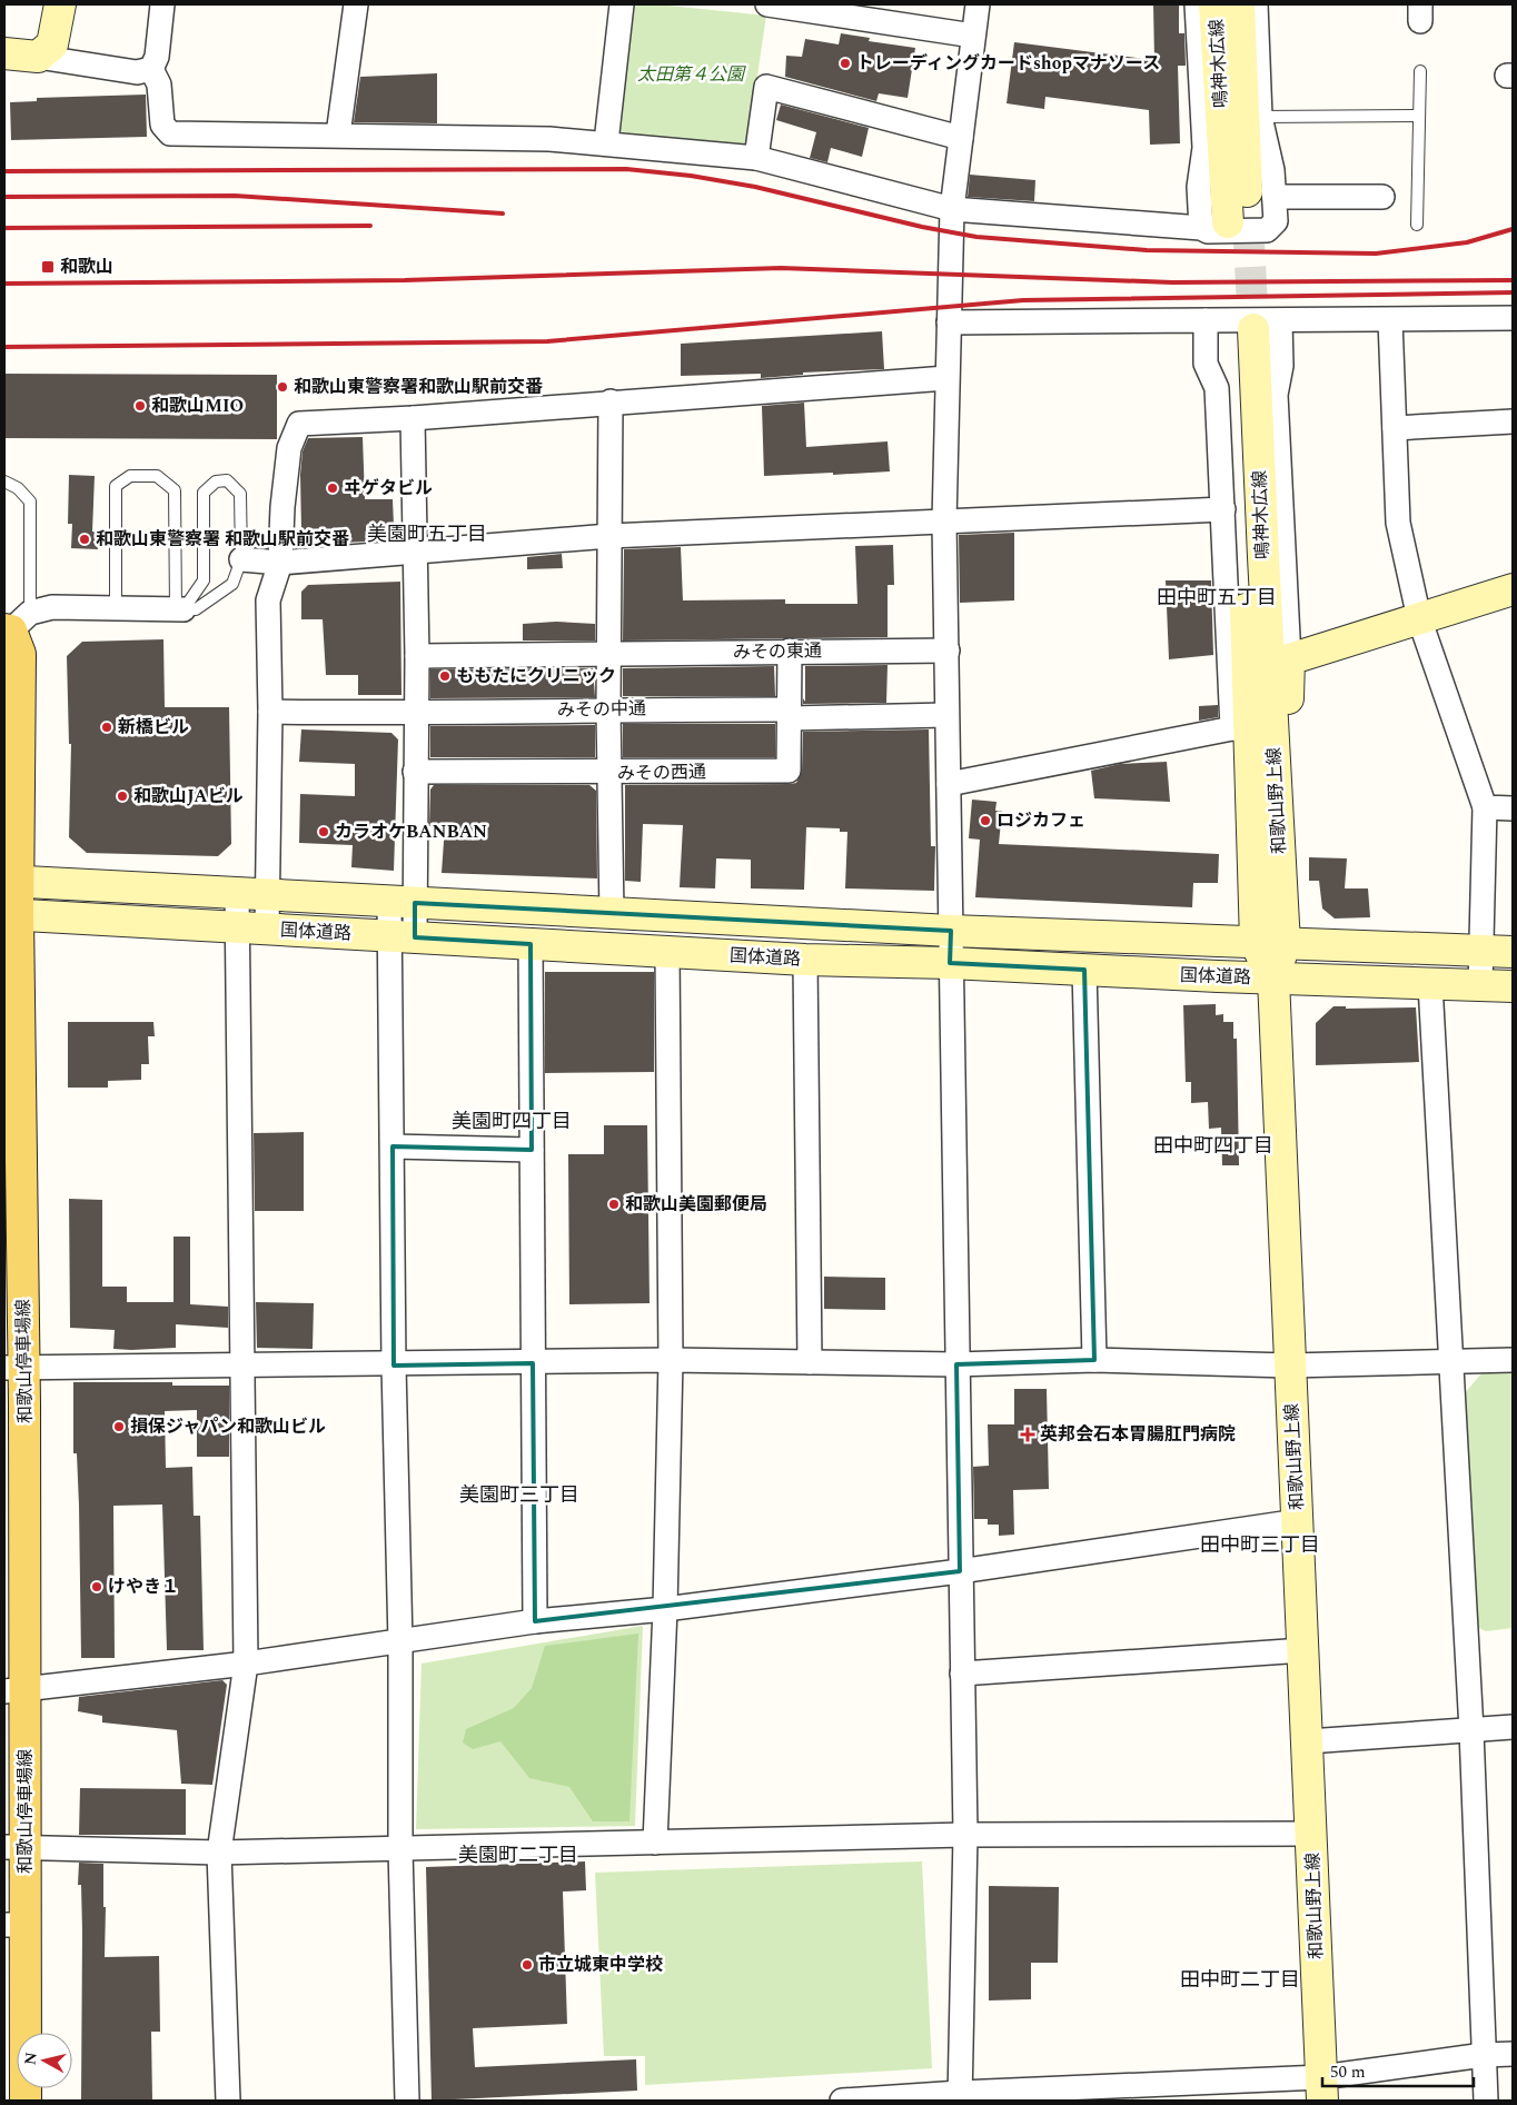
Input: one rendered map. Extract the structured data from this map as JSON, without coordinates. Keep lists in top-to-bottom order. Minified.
{"streets":{"main road":["和歌山停車場線"],"street":["鳴神木広線","みその東通","みその中通","みその西通","和歌山野上線","国体道路"]},"crossings":[["鳴神木広線","和歌山野上線"],["みその東通","みその西通"],["みその中通","みその西通"],["和歌山野上線","国体道路"],["国体道路","和歌山停車場線"]],"districts":["美園町五丁目","田中町五丁目","美園町四丁目","田中町四丁目","美園町三丁目","田中町三丁目","美園町二丁目","田中町二丁目"],"parks":["太田第４公園"],"places":{"other":["トレーディングカードshopマナソース","和歌山東警察署和歌山駅前交番","和歌山MIO","ヰゲタビル","和歌山東警察署 和歌山駅前交番","ももたにクリニック","新橋ビル","和歌山JAビル","ロジカフェ","カラオケBANBAN","和歌山美園郵便局","損保ジャパン和歌山ビル","けやき１","市立城東中学校"],"transit":["和歌山"],"health":["英邦会石本胃腸肛門病院"]},"scale_bar":"50 m","north":"left"}
